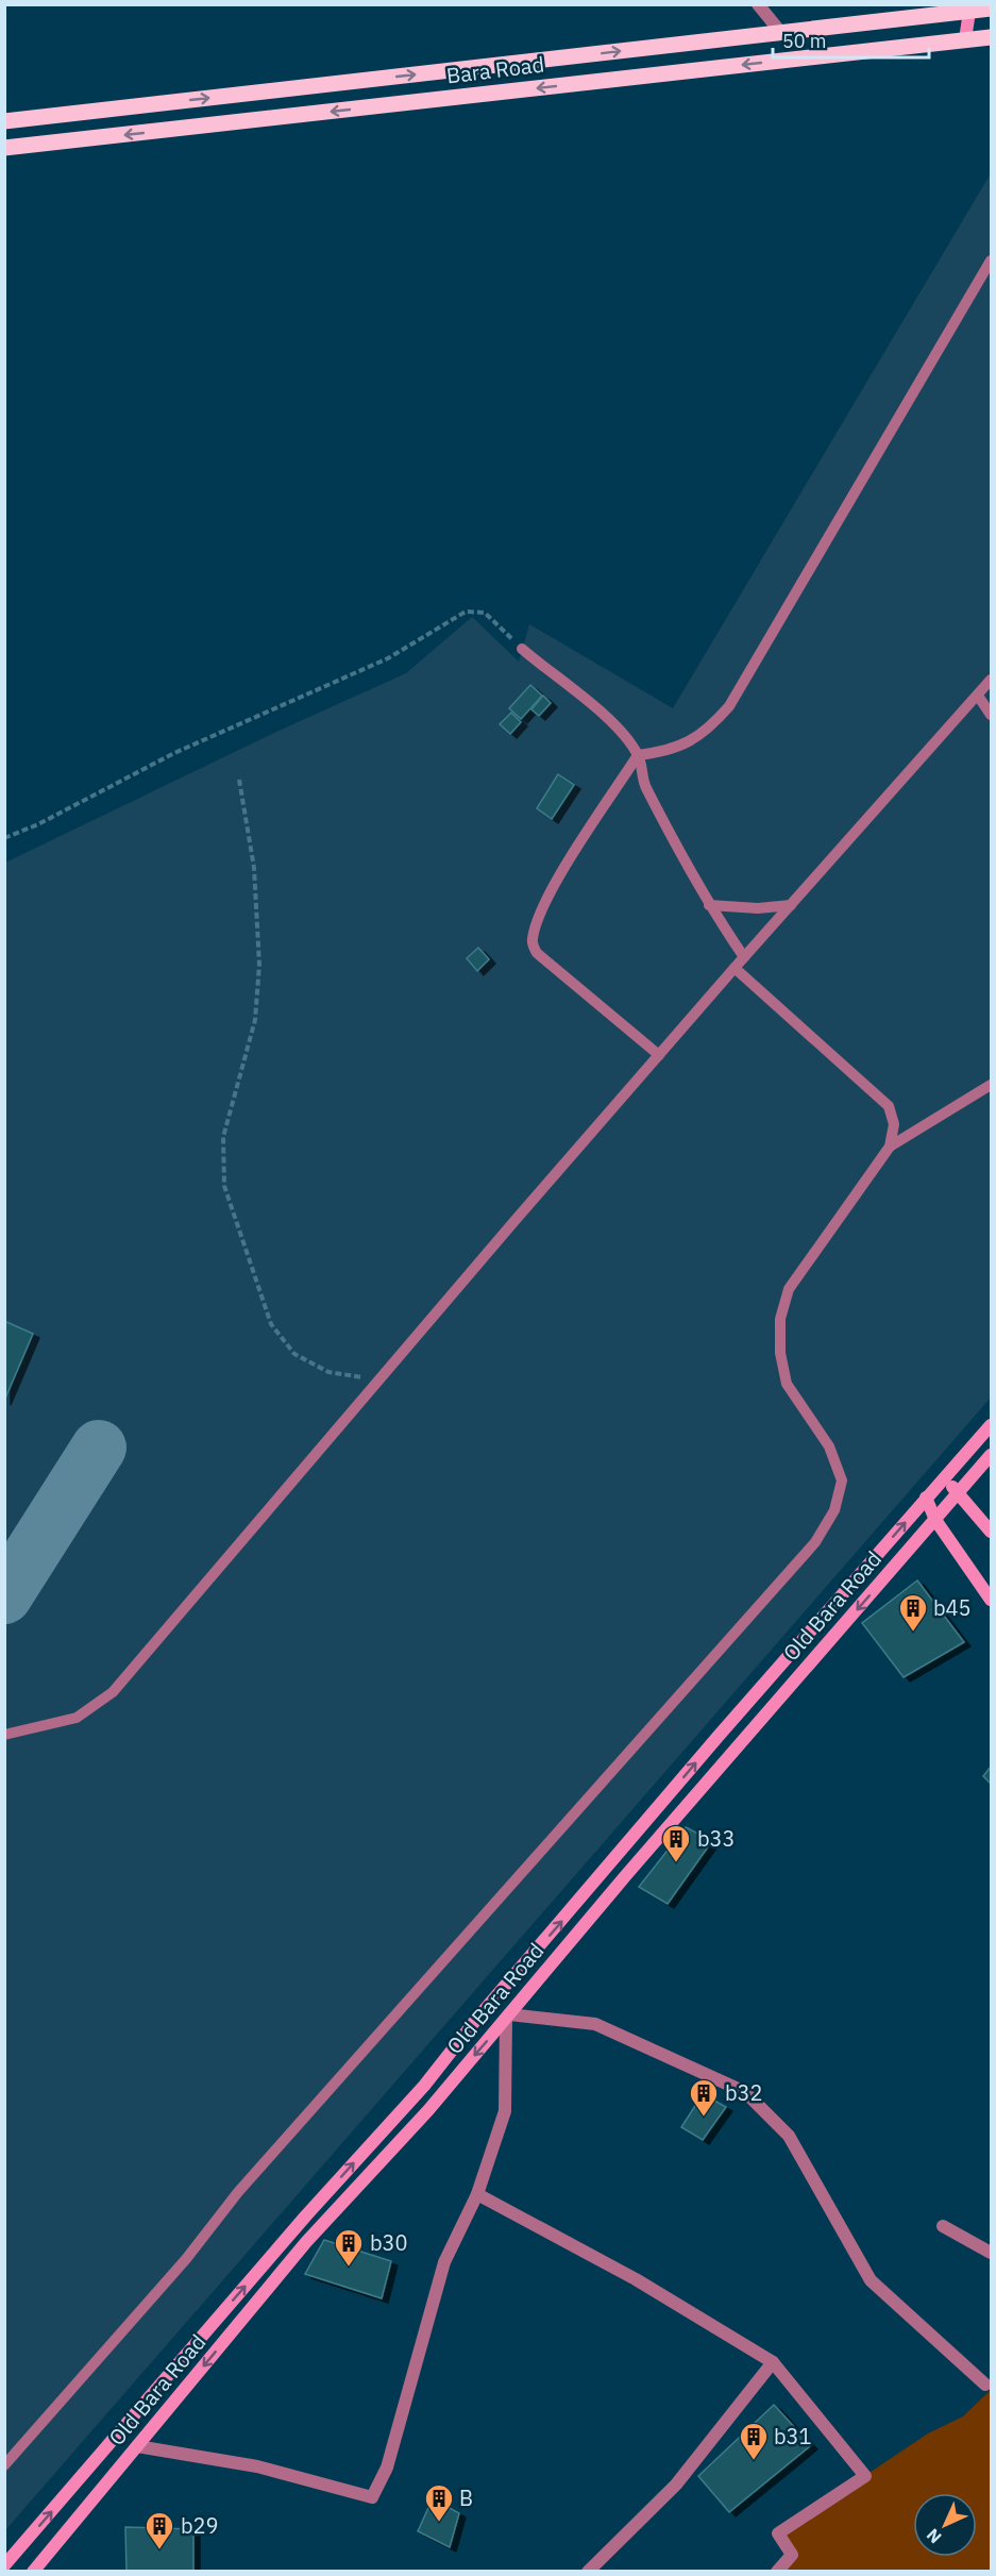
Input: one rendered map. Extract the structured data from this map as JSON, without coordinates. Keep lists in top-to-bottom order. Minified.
{"streets":{"main road":["Bara Road","Old Bara Road"]},"places":{"building":["b45","b33","b32","b30","b31","B","b29"]},"scale_bar":"50 m","north":"bottom left"}
